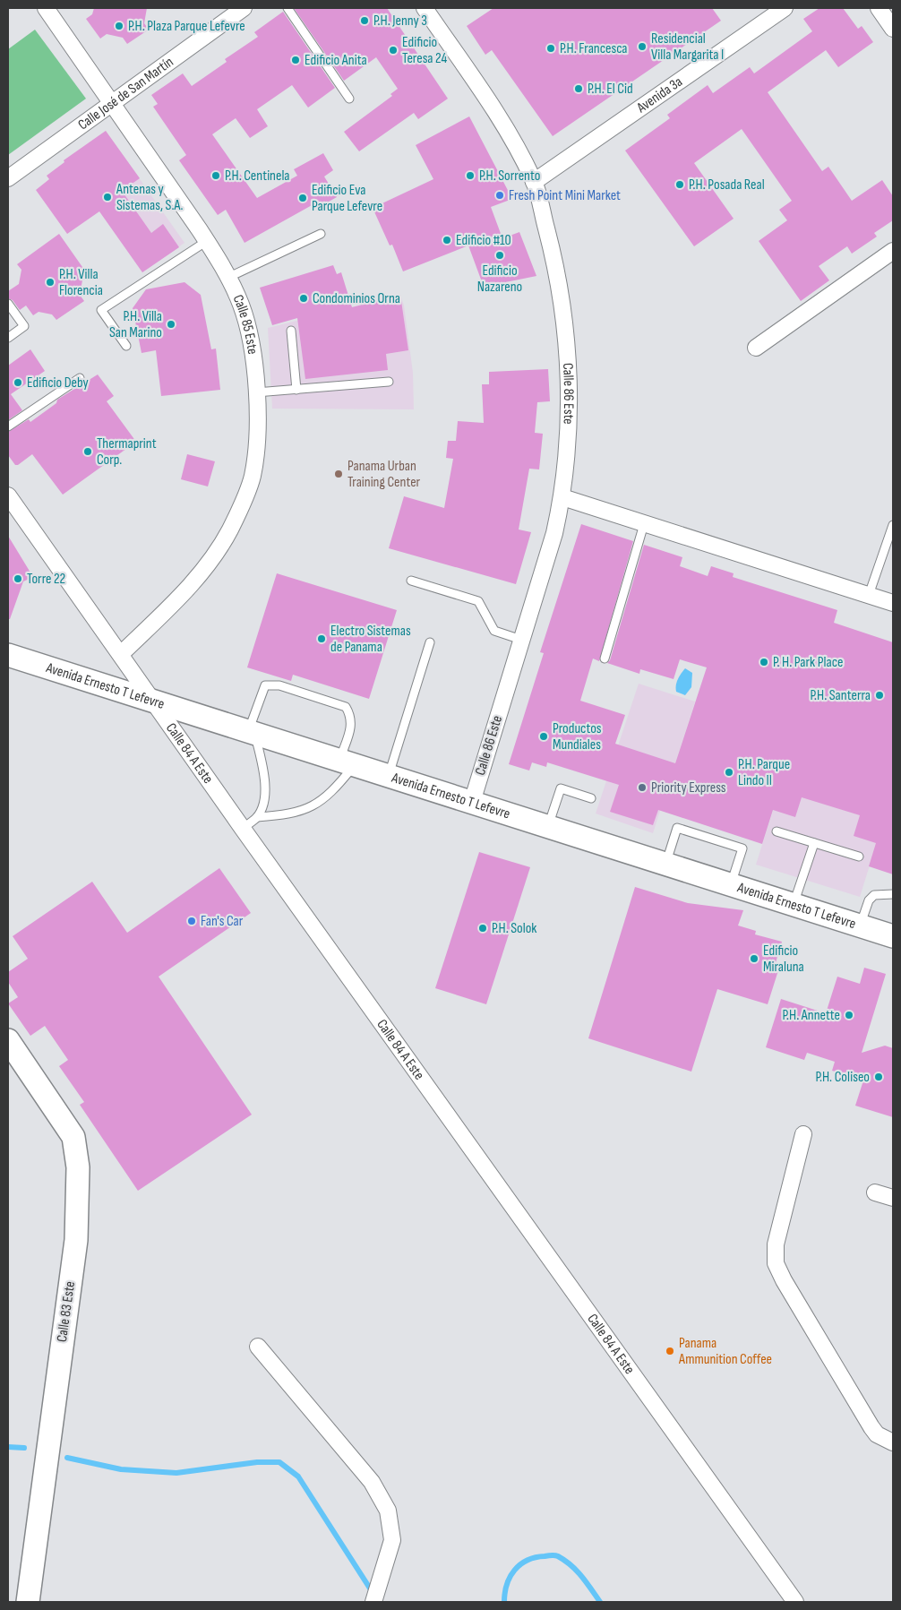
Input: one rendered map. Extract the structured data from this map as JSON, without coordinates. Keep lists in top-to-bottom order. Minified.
{"streets":{"main road":["Avenida Ernesto T Lefevre","Calle 83 Este"],"street":["Calle José de San Martín","Avenida 3a","Calle 85 Este","Calle 86 Este","Calle 84 A Este"]},"crossings":[["Calle José de San Martín","Calle 85 Este"],["Avenida 3a","Calle 86 Este"],["Calle 85 Este","Calle 84 A Este"],["Calle 86 Este","Avenida Ernesto T Lefevre"],["Avenida Ernesto T Lefevre","Calle 84 A Este"]],"places":["P.H. Jenny 3","P.H. Plaza Parque Lefevre","Residencial Villa Margarita I","P.H. Francesca","Edificio Teresa 24","Edificio Anita","P.H. El Cid","P.H. Centinela","P.H. Sorrento","P.H. Posada Real","Fresh Point Mini Market","Antenas y Sistemas, S.A.","Edificio Eva Parque Lefevre","Edificio #10","Edificio Nazareno","P.H. Villa Florencia","Condominios Orna","P.H. Villa San Marino","Edificio Deby","Thermaprint Corp.","Panama Urban Training Center","Torre 22","Electro Sistemas de Panama","P. H. Park Place","P.H. Santerra","Productos Mundiales","P.H. Parque Lindo II","Priority Express","Fan's Car","P.H. Solok","Edificio Miraluna","P.H. Annette","P.H. Coliseo","Panama Ammunition Coffee"]}
